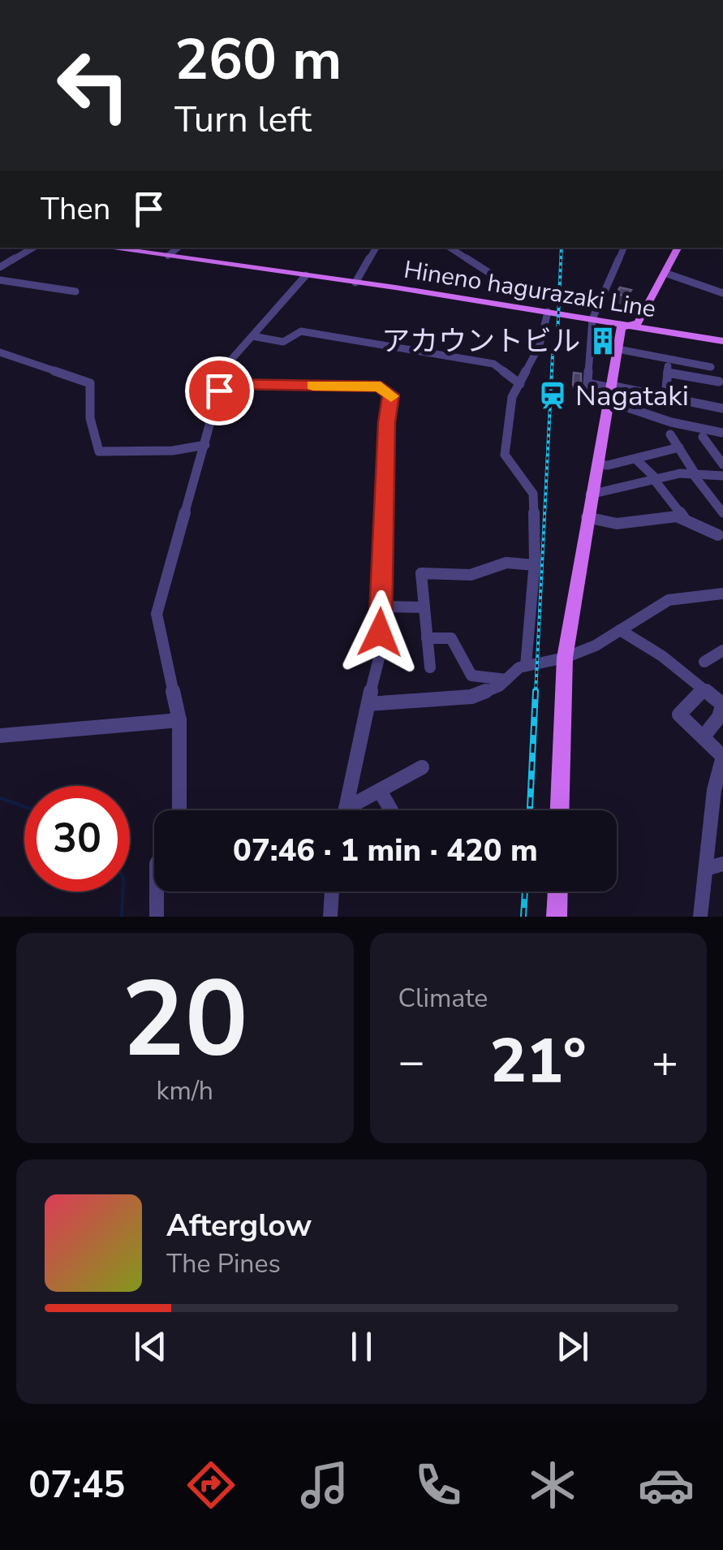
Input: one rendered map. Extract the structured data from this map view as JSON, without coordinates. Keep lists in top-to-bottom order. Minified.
{"streets":{"main road":["Hineno hagurazaki Line"]},"places":{"building":["アカウントビル"],"station":["Nagataki"]},"page":{"turn":["260 m","Turn left"],"then":"Then","limit":"30","trip":"07:46 · 1 min · 420 m","tile":[["20","km/h"],"Climate"],"heat":["−","21°","+"],"song":["Afterglow","The Pines"],"tabs":"07:45"}}
